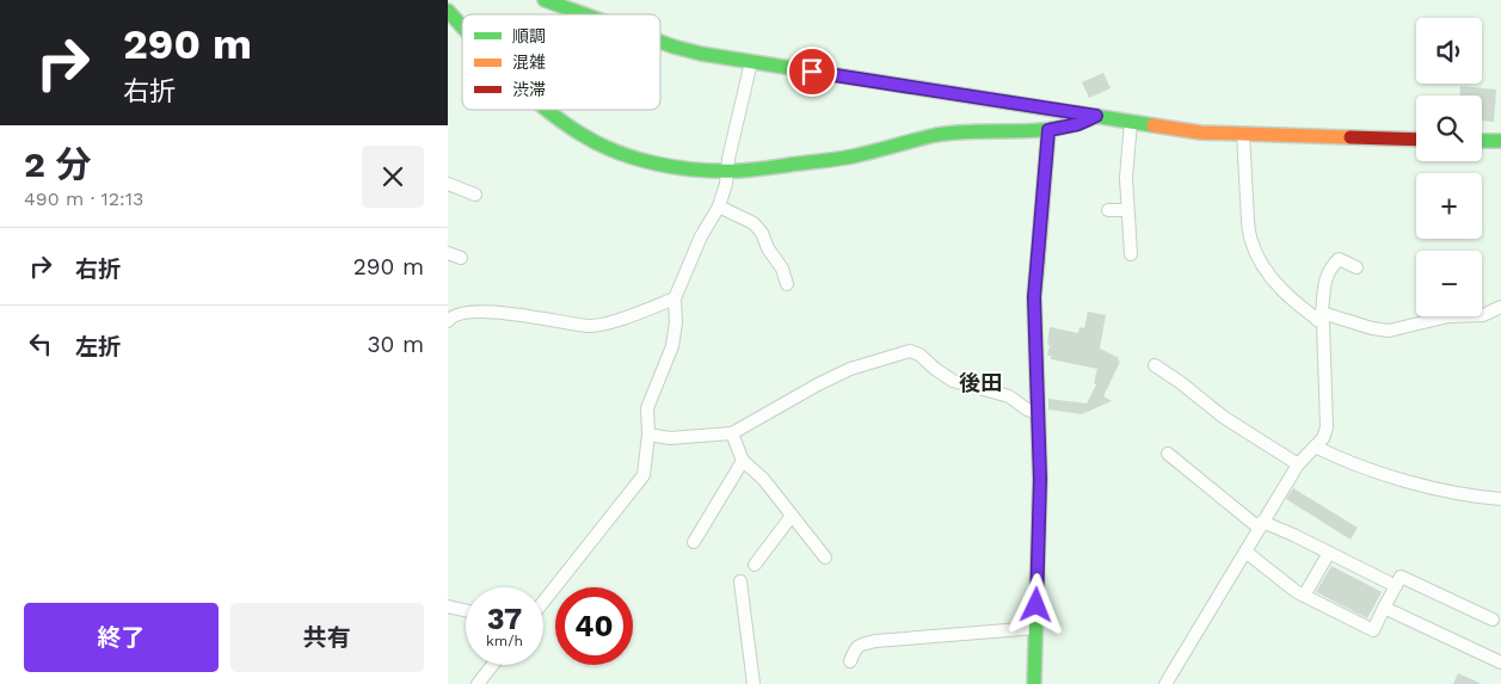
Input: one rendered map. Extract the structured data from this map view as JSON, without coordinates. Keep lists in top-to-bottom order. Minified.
{"districts":["後田"],"legend":["順調","混雑","渋滞"],"page":{"turn":["290 m","右折"],"map_buttons":["+","−"],"heading":["2 分","490 m · 12:13"],"list":[{"name":"右折","value":"290 m"},{"name":"左折","value":"30 m"}],"speed":"37 km/h","limit":"40","buttons":["終了","共有"]}}
